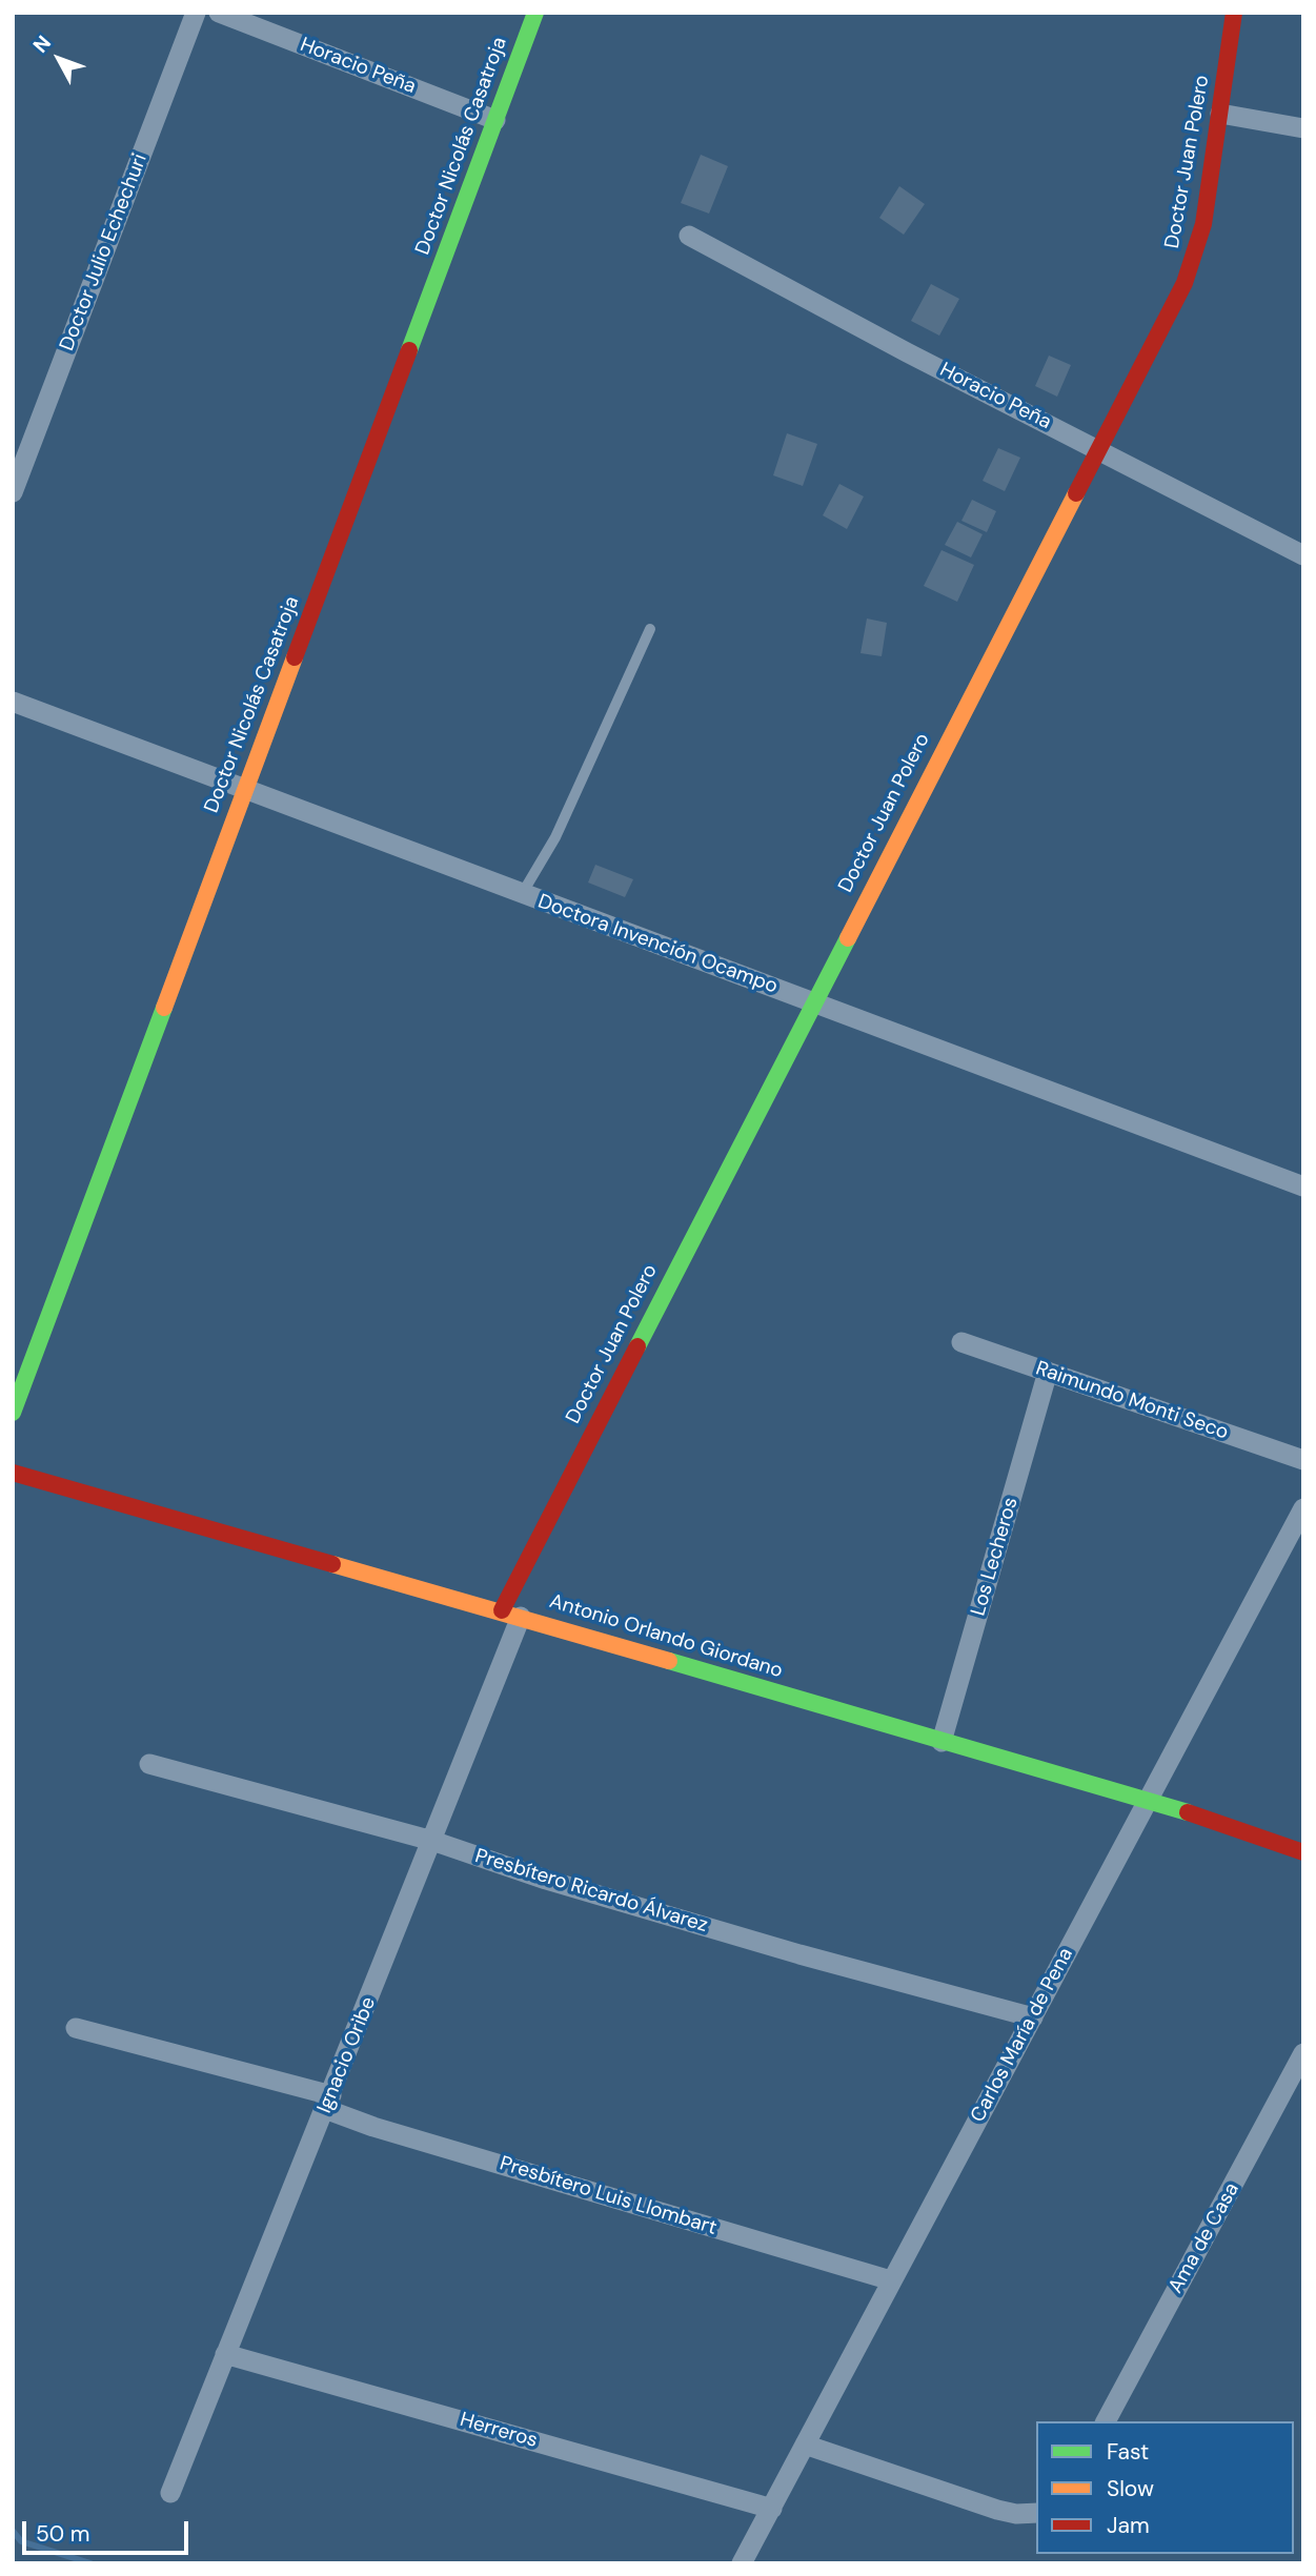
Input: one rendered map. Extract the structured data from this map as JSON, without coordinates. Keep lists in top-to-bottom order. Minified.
{"streets":{"street":["Horacio Peña","Doctor Nicolás Casatroja","Doctor Juan Polero","Doctor Julio Echechuri","Doctora Invención Ocampo","Raimundo Monti Seco","Los Lecheros","Antonio Orlando Giordano","Presbítero Ricardo Álvarez","Carlos María de Pena","Ignacio Oribe","Presbítero Luis Llombart","Ama de Casa","Herreros"]},"crossings":[["Horacio Peña","Doctor Nicolás Casatroja"],["Horacio Peña","Doctor Juan Polero"],["Doctor Nicolás Casatroja","Doctora Invención Ocampo"],["Doctor Juan Polero","Doctora Invención Ocampo"],["Doctor Juan Polero","Antonio Orlando Giordano"],["Doctor Juan Polero","Ignacio Oribe"],["Raimundo Monti Seco","Los Lecheros"],["Los Lecheros","Antonio Orlando Giordano"],["Antonio Orlando Giordano","Carlos María de Pena"],["Antonio Orlando Giordano","Ignacio Oribe"],["Presbítero Ricardo Álvarez","Carlos María de Pena"],["Presbítero Ricardo Álvarez","Ignacio Oribe"],["Carlos María de Pena","Presbítero Luis Llombart"],["Carlos María de Pena","Herreros"],["Ignacio Oribe","Presbítero Luis Llombart"],["Ignacio Oribe","Herreros"]],"legend":["Fast","Slow","Jam"],"scale_bar":"50 m","north":"top left"}
